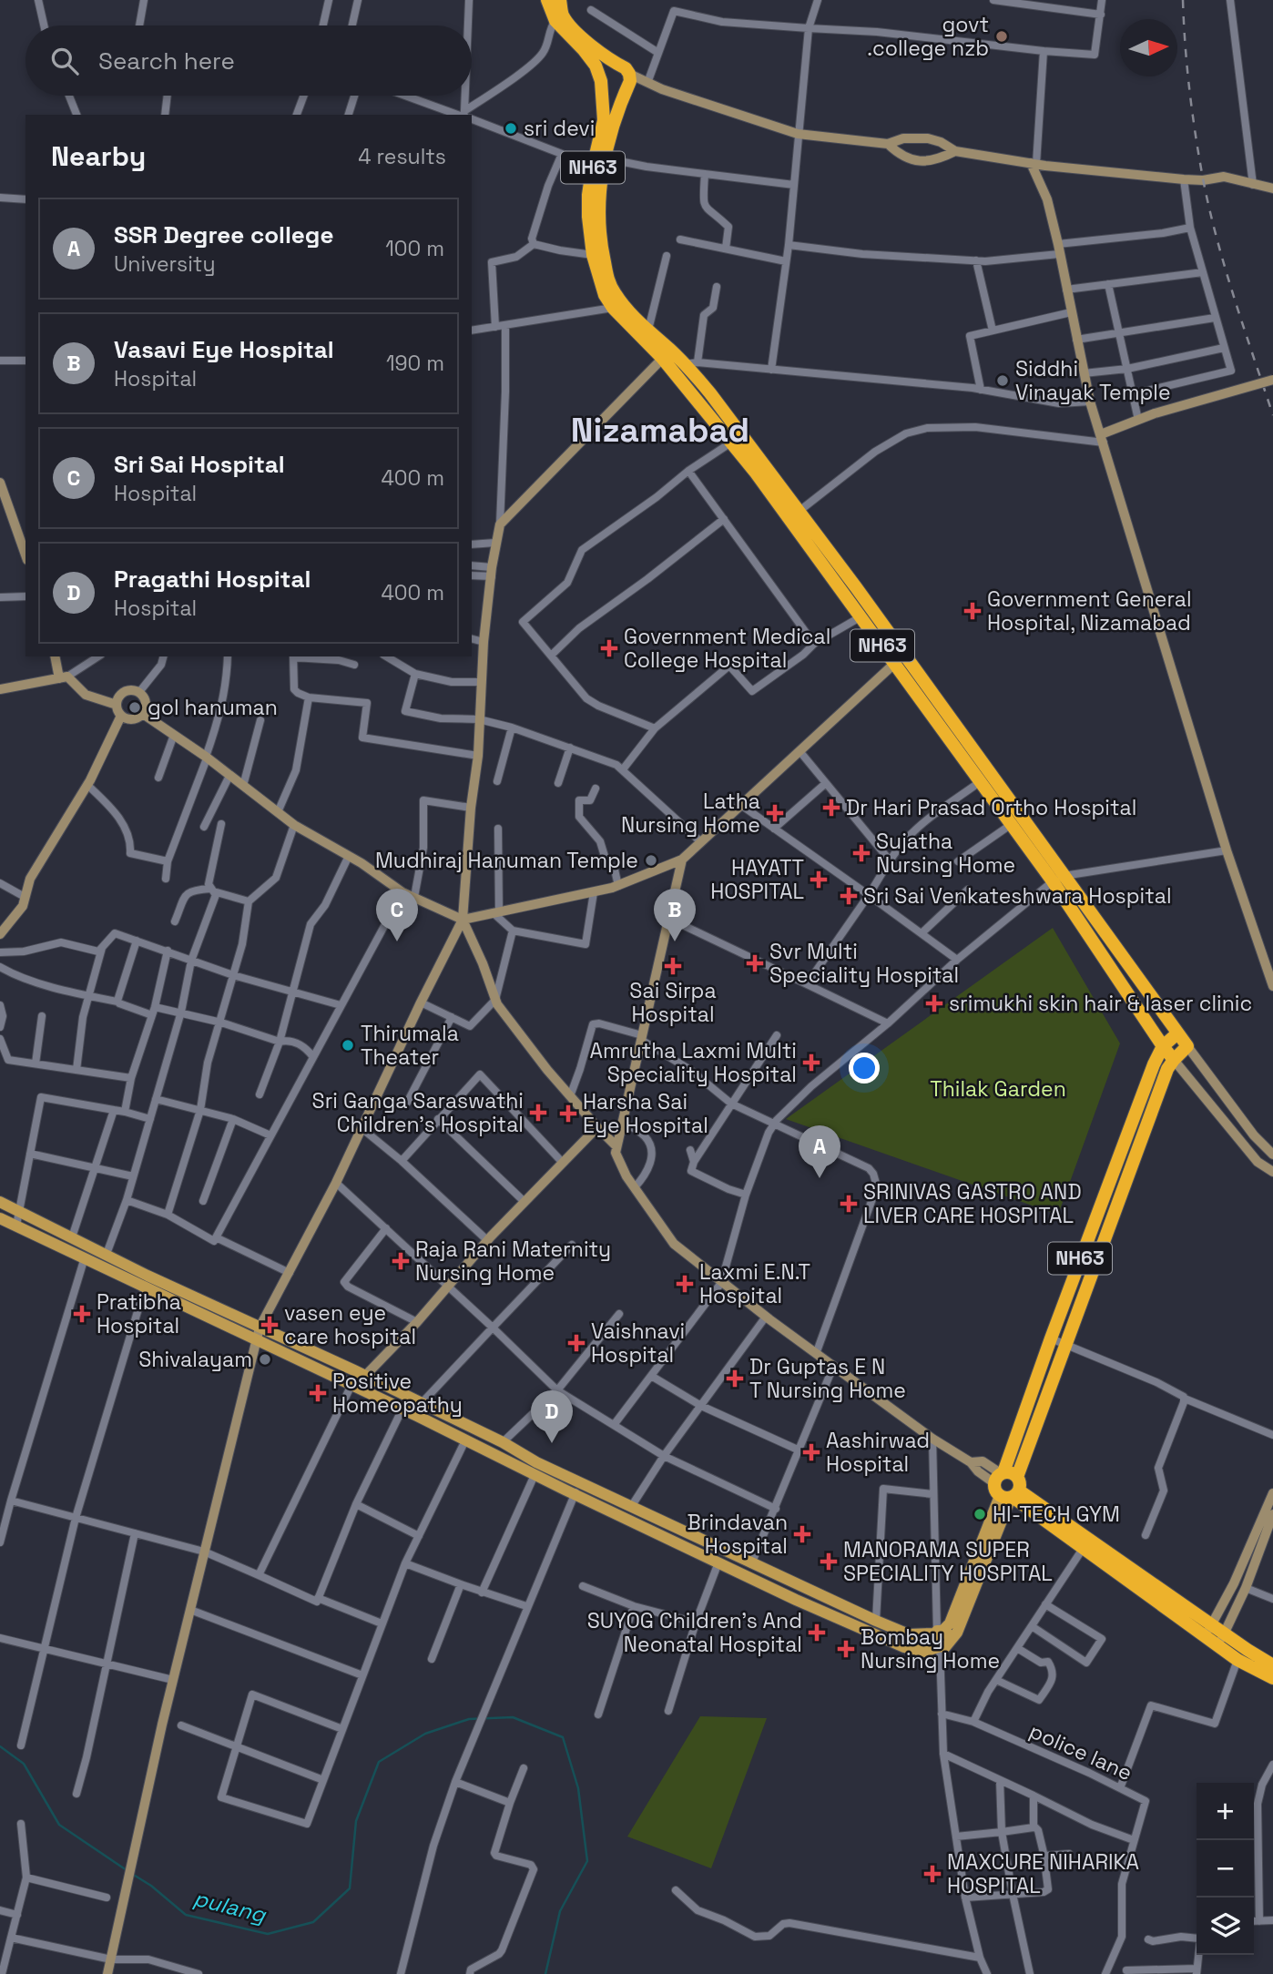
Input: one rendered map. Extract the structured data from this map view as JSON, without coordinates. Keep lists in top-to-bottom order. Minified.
{"streets":{"highway":["NH63"],"street":["police lane"]},"districts":["Nizamabad"],"water":["pulang"],"parks":["Thilak Garden"],"places":{"other":["govt .college nzb","sri devi","Siddhi Vinayak Temple","gol hanuman","Mudhiraj Hanuman Temple","Thirumala Theater","Shivalayam","HI-TECH GYM"],"health":["Government General Hospital, Nizamabad","Government Medical College Hospital","Dr Hari Prasad Ortho Hospital","Latha Nursing Home","Sujatha Nursing Home","HAYATT HOSPITAL","Sri Sai Venkateshwara Hospital","Svr Multi Speciality Hospital","Sai Sirpa Hospital","srimukhi skin hair & laser clinic","Amrutha Laxmi Multi Speciality Hospital","Sri Ganga Saraswathi Children's Hospital","Harsha Sai Eye Hospital","SRINIVAS GASTRO AND LIVER CARE HOSPITAL","Raja Rani Maternity Nursing Home","Laxmi E.N.T Hospital","Pratibha Hospital","vasen eye care hospital","Vaishnavi Hospital","Dr Guptas E N T Nursing Home","Positive Homeopathy","Aashirwad Hospital","Brindavan Hospital","MANORAMA SUPER SPECIALITY HOSPITAL","SUYOG Children's And Neonatal Hospital","Bombay Nursing Home","MAXCURE NIHARIKA HOSPITAL"]},"north":"right","page":{"search":"Search here","heading":["Nearby","4 results"],"list":[{"mark":"A","name":"SSR Degree college","note":"University","value":"100 m"},{"mark":"B","name":"Vasavi Eye Hospital","note":"Hospital","value":"190 m"},{"mark":"C","name":"Sri Sai Hospital","note":"Hospital","value":"400 m"},{"mark":"D","name":"Pragathi Hospital","note":"Hospital","value":"400 m"}],"pins":["B","C","A","D"],"map_buttons":["+","−"]}}
